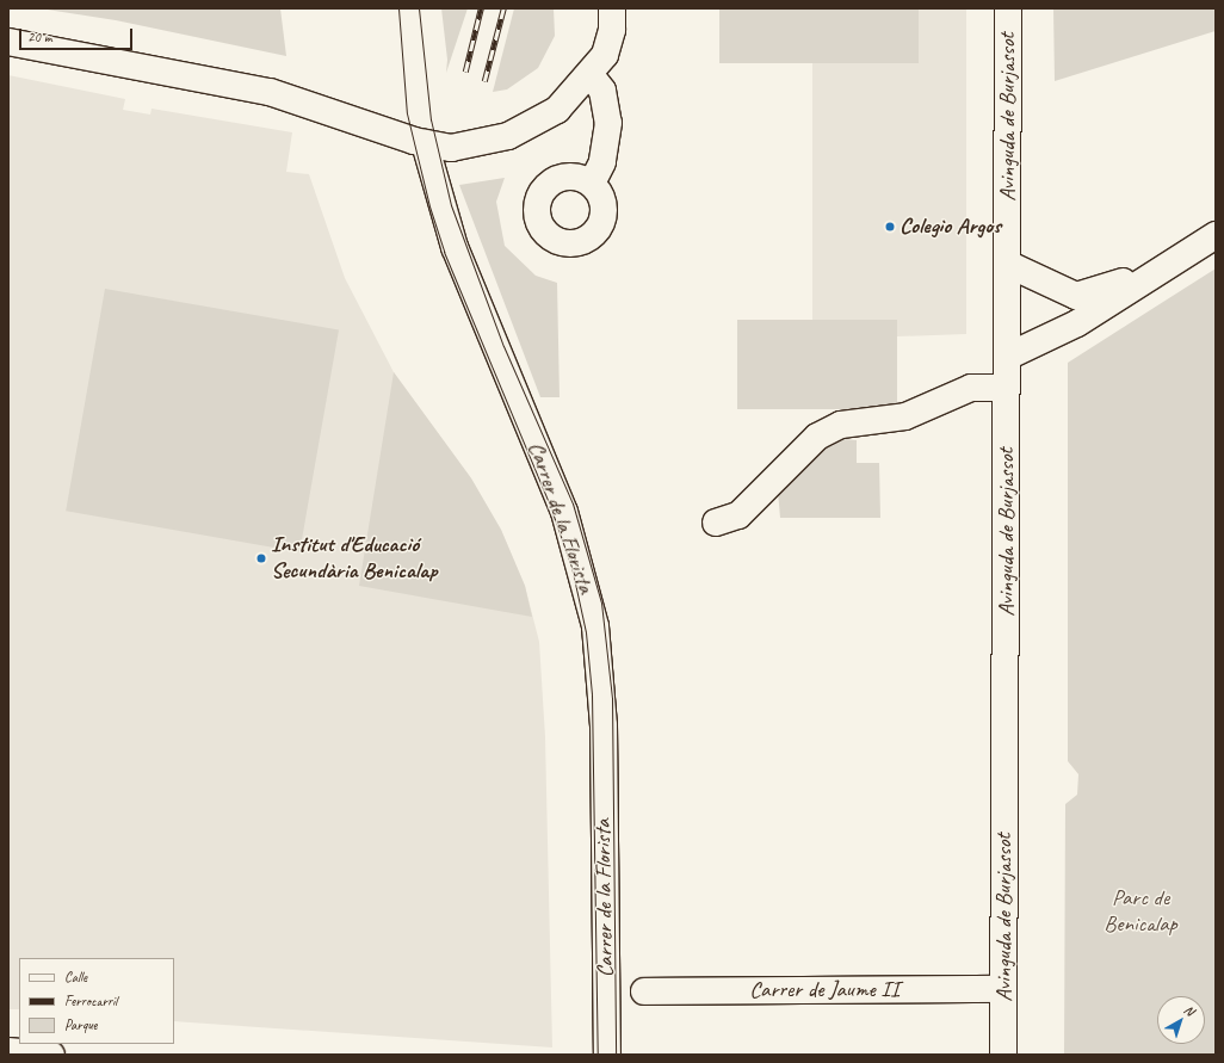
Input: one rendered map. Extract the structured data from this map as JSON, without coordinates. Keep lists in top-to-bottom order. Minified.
{"streets":{"street":["Avinguda de Burjassot","Carrer de la Florista","Carrer de Jaume II"]},"crossings":[["Avinguda de Burjassot","Carrer de Jaume II"]],"parks":["Parc de Benicalap"],"places":["Colegio Argos","Institut d'Educació Secundària Benicalap"],"legend":["Calle","Ferrocarril","Parque"],"scale_bar":"20 m","north":"top right"}
